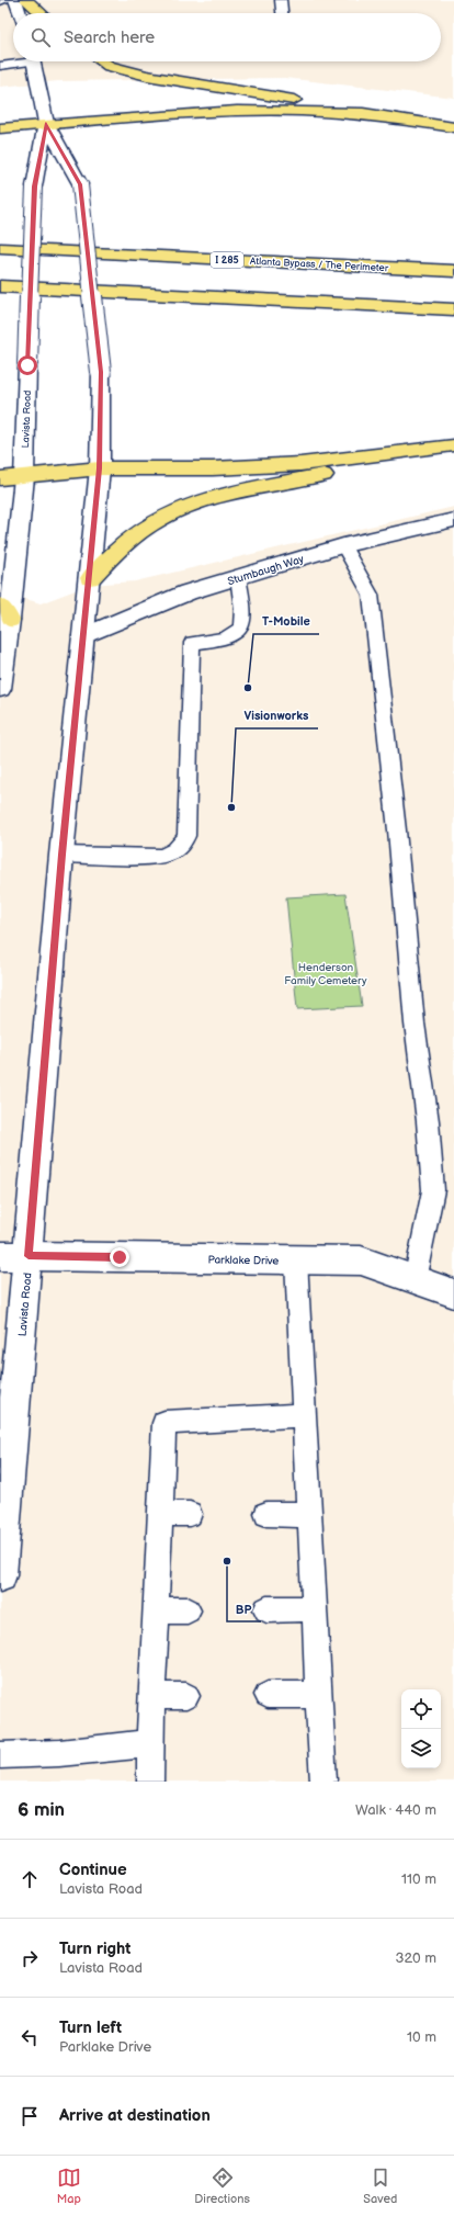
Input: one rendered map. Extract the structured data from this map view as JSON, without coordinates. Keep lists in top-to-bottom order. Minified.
{"streets":{"highway":["I 285","Atlanta Bypass / The Perimeter"],"main road":["Lavista Road","Stumbaugh Way","Parklake Drive"]},"crossings":[["Lavista Road","Stumbaugh Way"],["Lavista Road","Parklake Drive"]],"parks":["Henderson Family Cemetery"],"places":["T-Mobile","Visionworks","BP"],"page":{"search":"Search here","heading":["6 min","Walk · 440 m"],"list":[["Continue","Lavista Road","110 m"],["Turn right","Lavista Road","320 m"],["Turn left","Parklake Drive","10 m"],"Arrive at destination"],"nav":["Map","Directions","Saved"]}}
